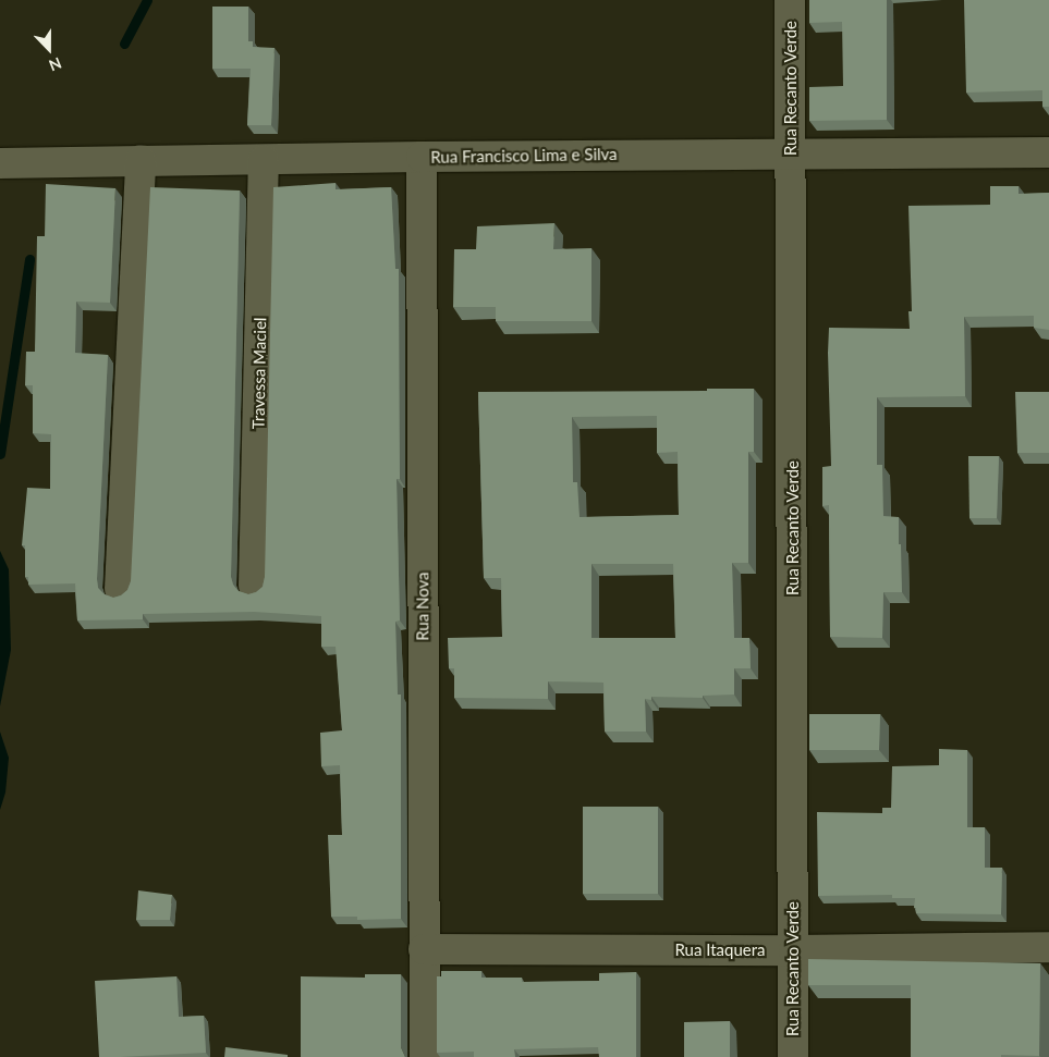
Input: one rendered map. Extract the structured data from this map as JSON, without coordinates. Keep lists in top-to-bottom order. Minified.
{"streets":{"street":["Rua Recanto Verde","Rua Francisco Lima e Silva","Travessa Maciel","Rua Nova","Rua Itaquera"]},"crossings":[["Rua Recanto Verde","Rua Francisco Lima e Silva"],["Rua Recanto Verde","Rua Itaquera"],["Rua Francisco Lima e Silva","Travessa Maciel"],["Rua Francisco Lima e Silva","Rua Nova"],["Rua Nova","Rua Itaquera"]],"north":"bottom"}
